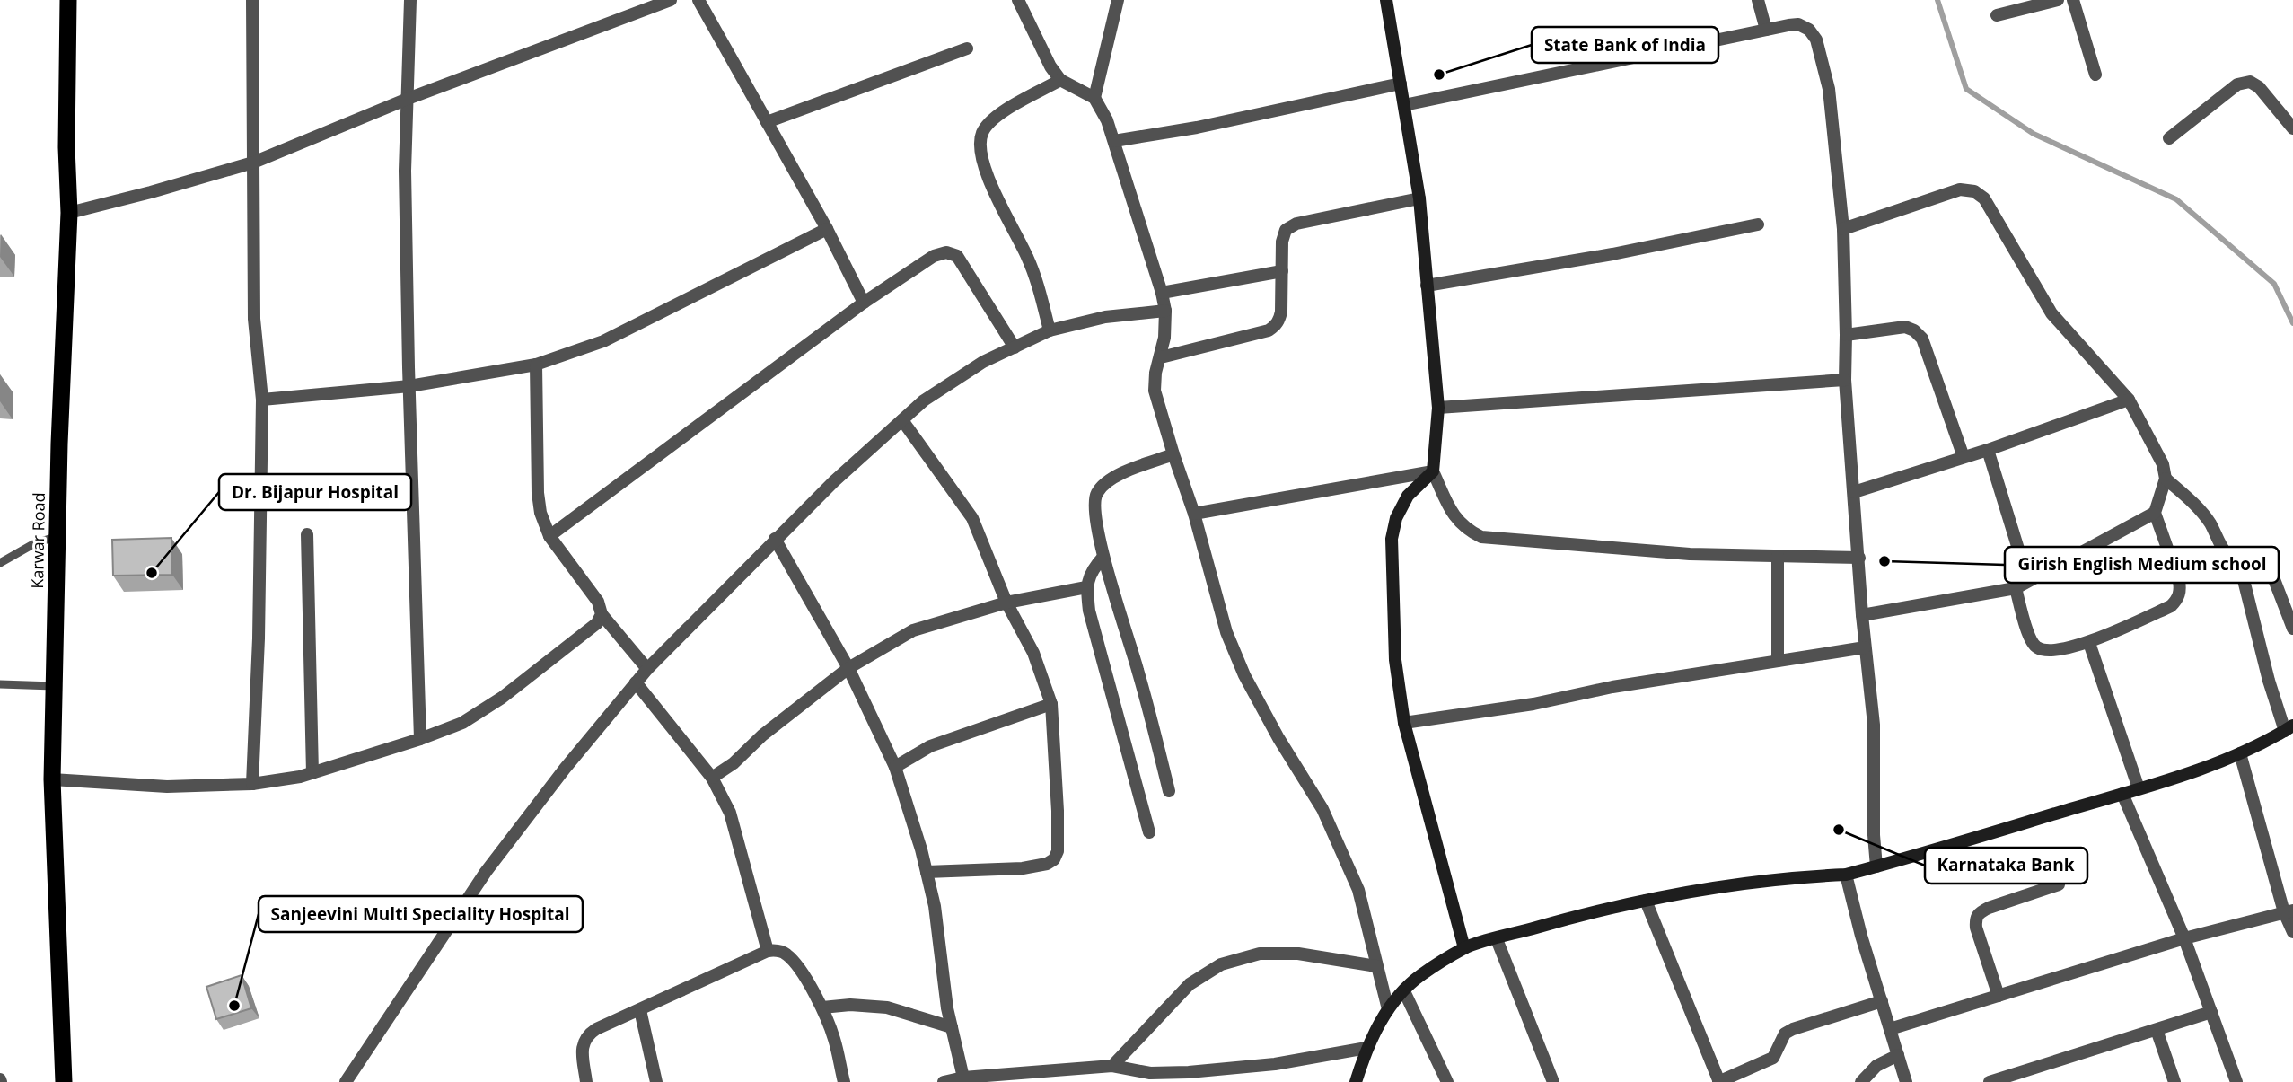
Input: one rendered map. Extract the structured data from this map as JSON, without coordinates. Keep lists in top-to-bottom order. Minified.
{"streets":{"highway":["Karwar Road"]},"places":["State Bank of India","Girish English Medium school","Dr. Bijapur Hospital","Karnataka Bank","Sanjeevini Multi Speciality Hospital"]}
